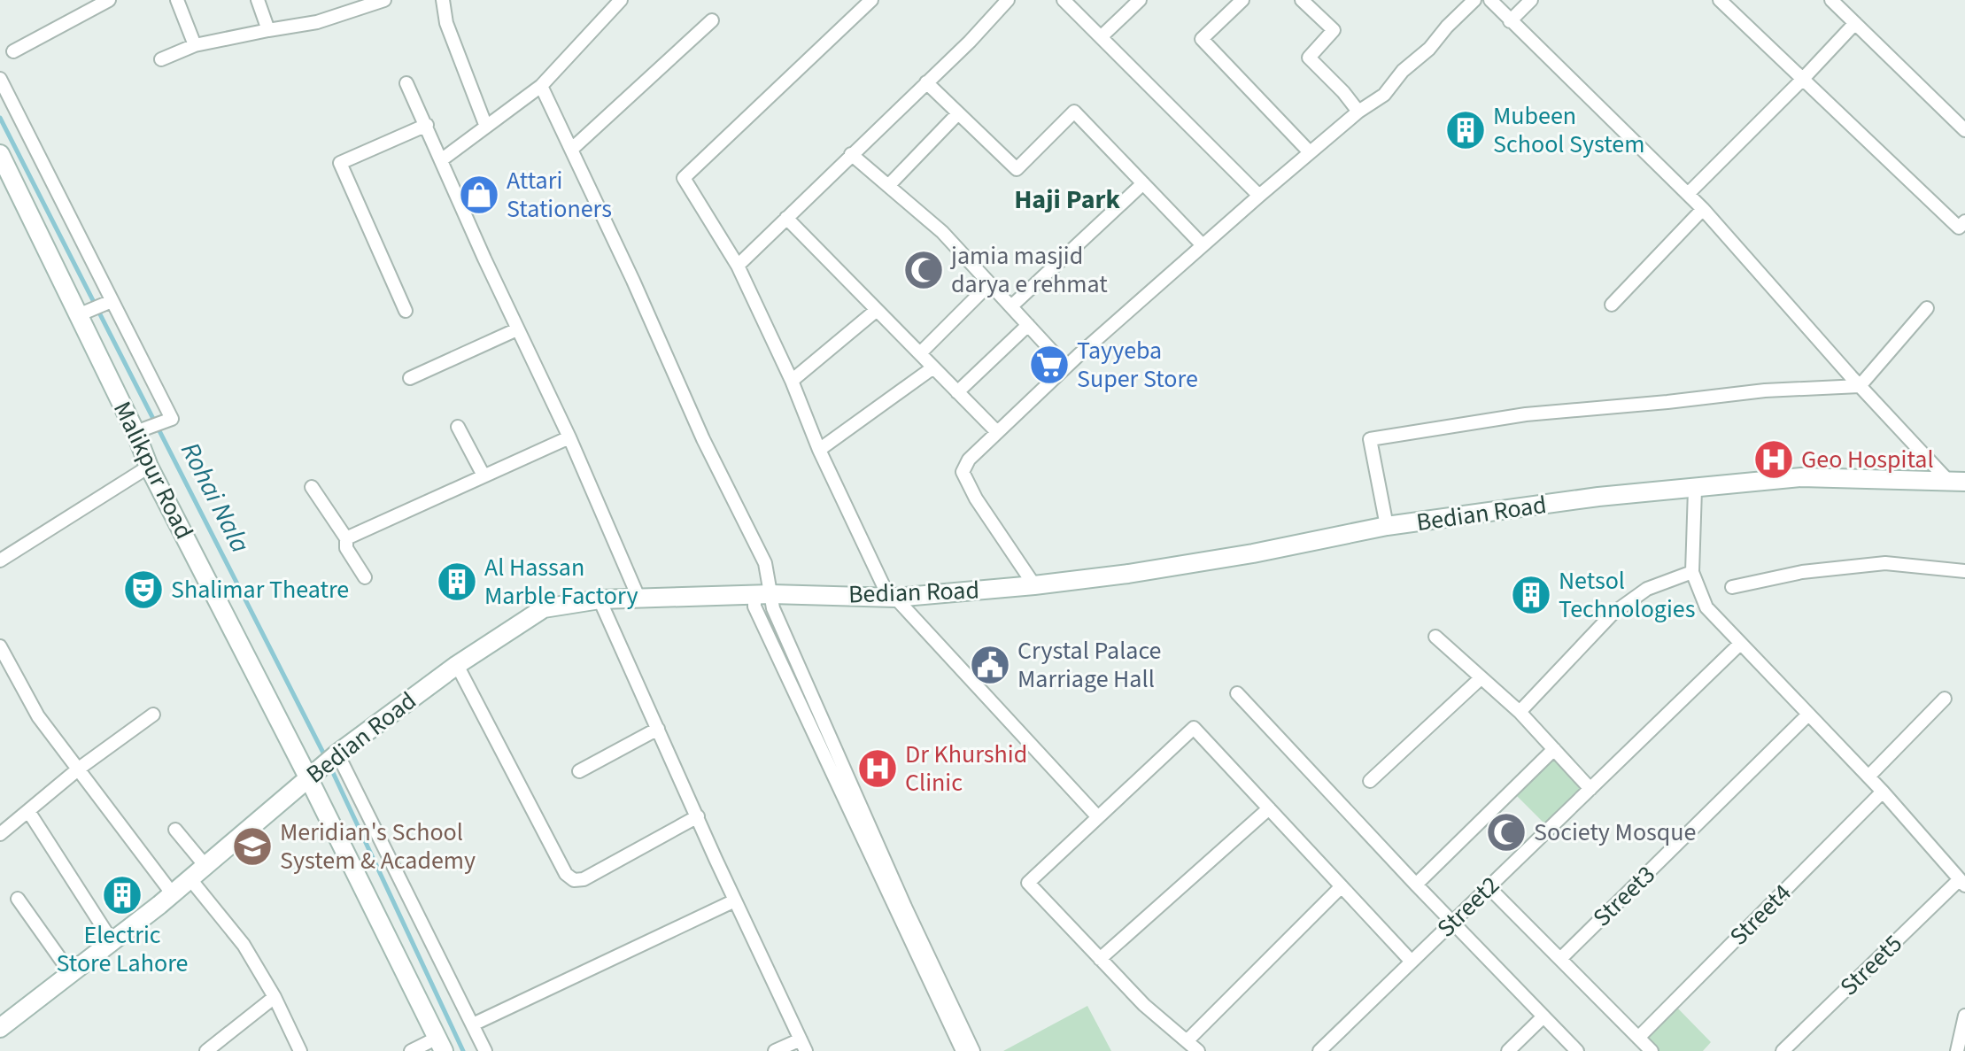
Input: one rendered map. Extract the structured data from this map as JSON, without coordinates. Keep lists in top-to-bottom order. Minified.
{"streets":{"main road":["Malikpur Road","Bedian Road"],"street":["Street3","Street2","Street4","Street5"]},"crossings":[["Malikpur Road","Bedian Road"]],"districts":["Haji Park"],"water":["Rohai Nala"],"places":{"building":["Mubeen School System","Al Hassan Marble Factory","Netsol Technologies","Electric Store Lahore"],"shop":["Attari Stationers"],"mosque":["jamia masjid darya e rehmat","Society Mosque"],"supermarket":["Tayyeba Super Store"],"hospital":["Geo Hospital","Dr Khurshid Clinic"],"theatre":["Shalimar Theatre"],"public building":["Crystal Palace Marriage Hall"],"school or university":["Meridian's School System & Academy"]}}
